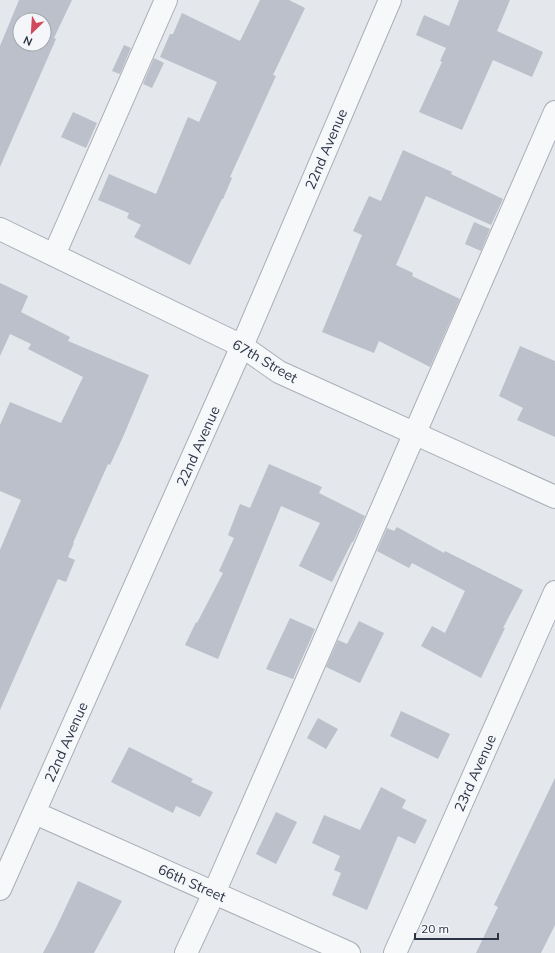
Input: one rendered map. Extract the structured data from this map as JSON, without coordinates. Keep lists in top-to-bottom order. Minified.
{"streets":{"street":["22nd Avenue","67th Street","23rd Avenue","66th Street"]},"crossings":[["22nd Avenue","67th Street"],["22nd Avenue","66th Street"]],"scale_bar":"20 m","north":"bottom left"}
